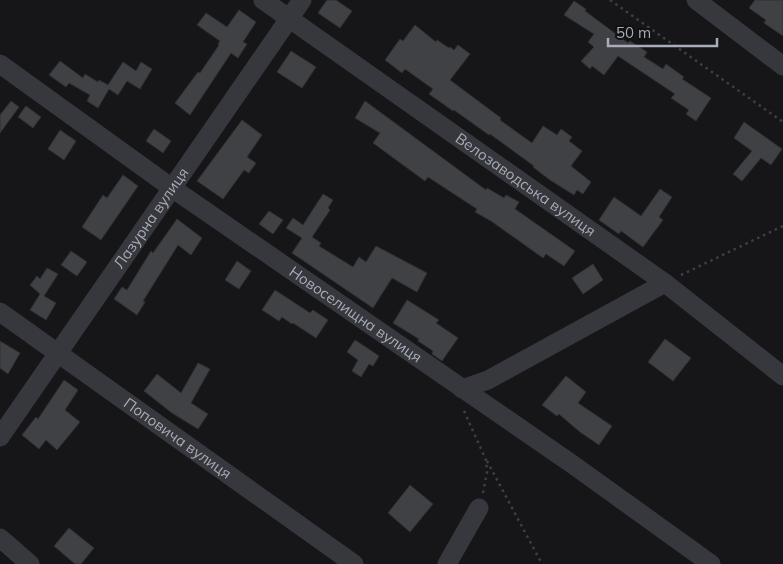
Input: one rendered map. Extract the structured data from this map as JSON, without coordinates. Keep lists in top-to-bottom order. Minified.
{"streets":{"street":["Велозаводська вулиця","Лазурна вулиця","Новоселищна вулиця","Поповича вулиця"]},"crossings":[["Велозаводська вулиця","Лазурна вулиця"],["Лазурна вулиця","Новоселищна вулиця"],["Лазурна вулиця","Поповича вулиця"]],"scale_bar":"50 m"}
